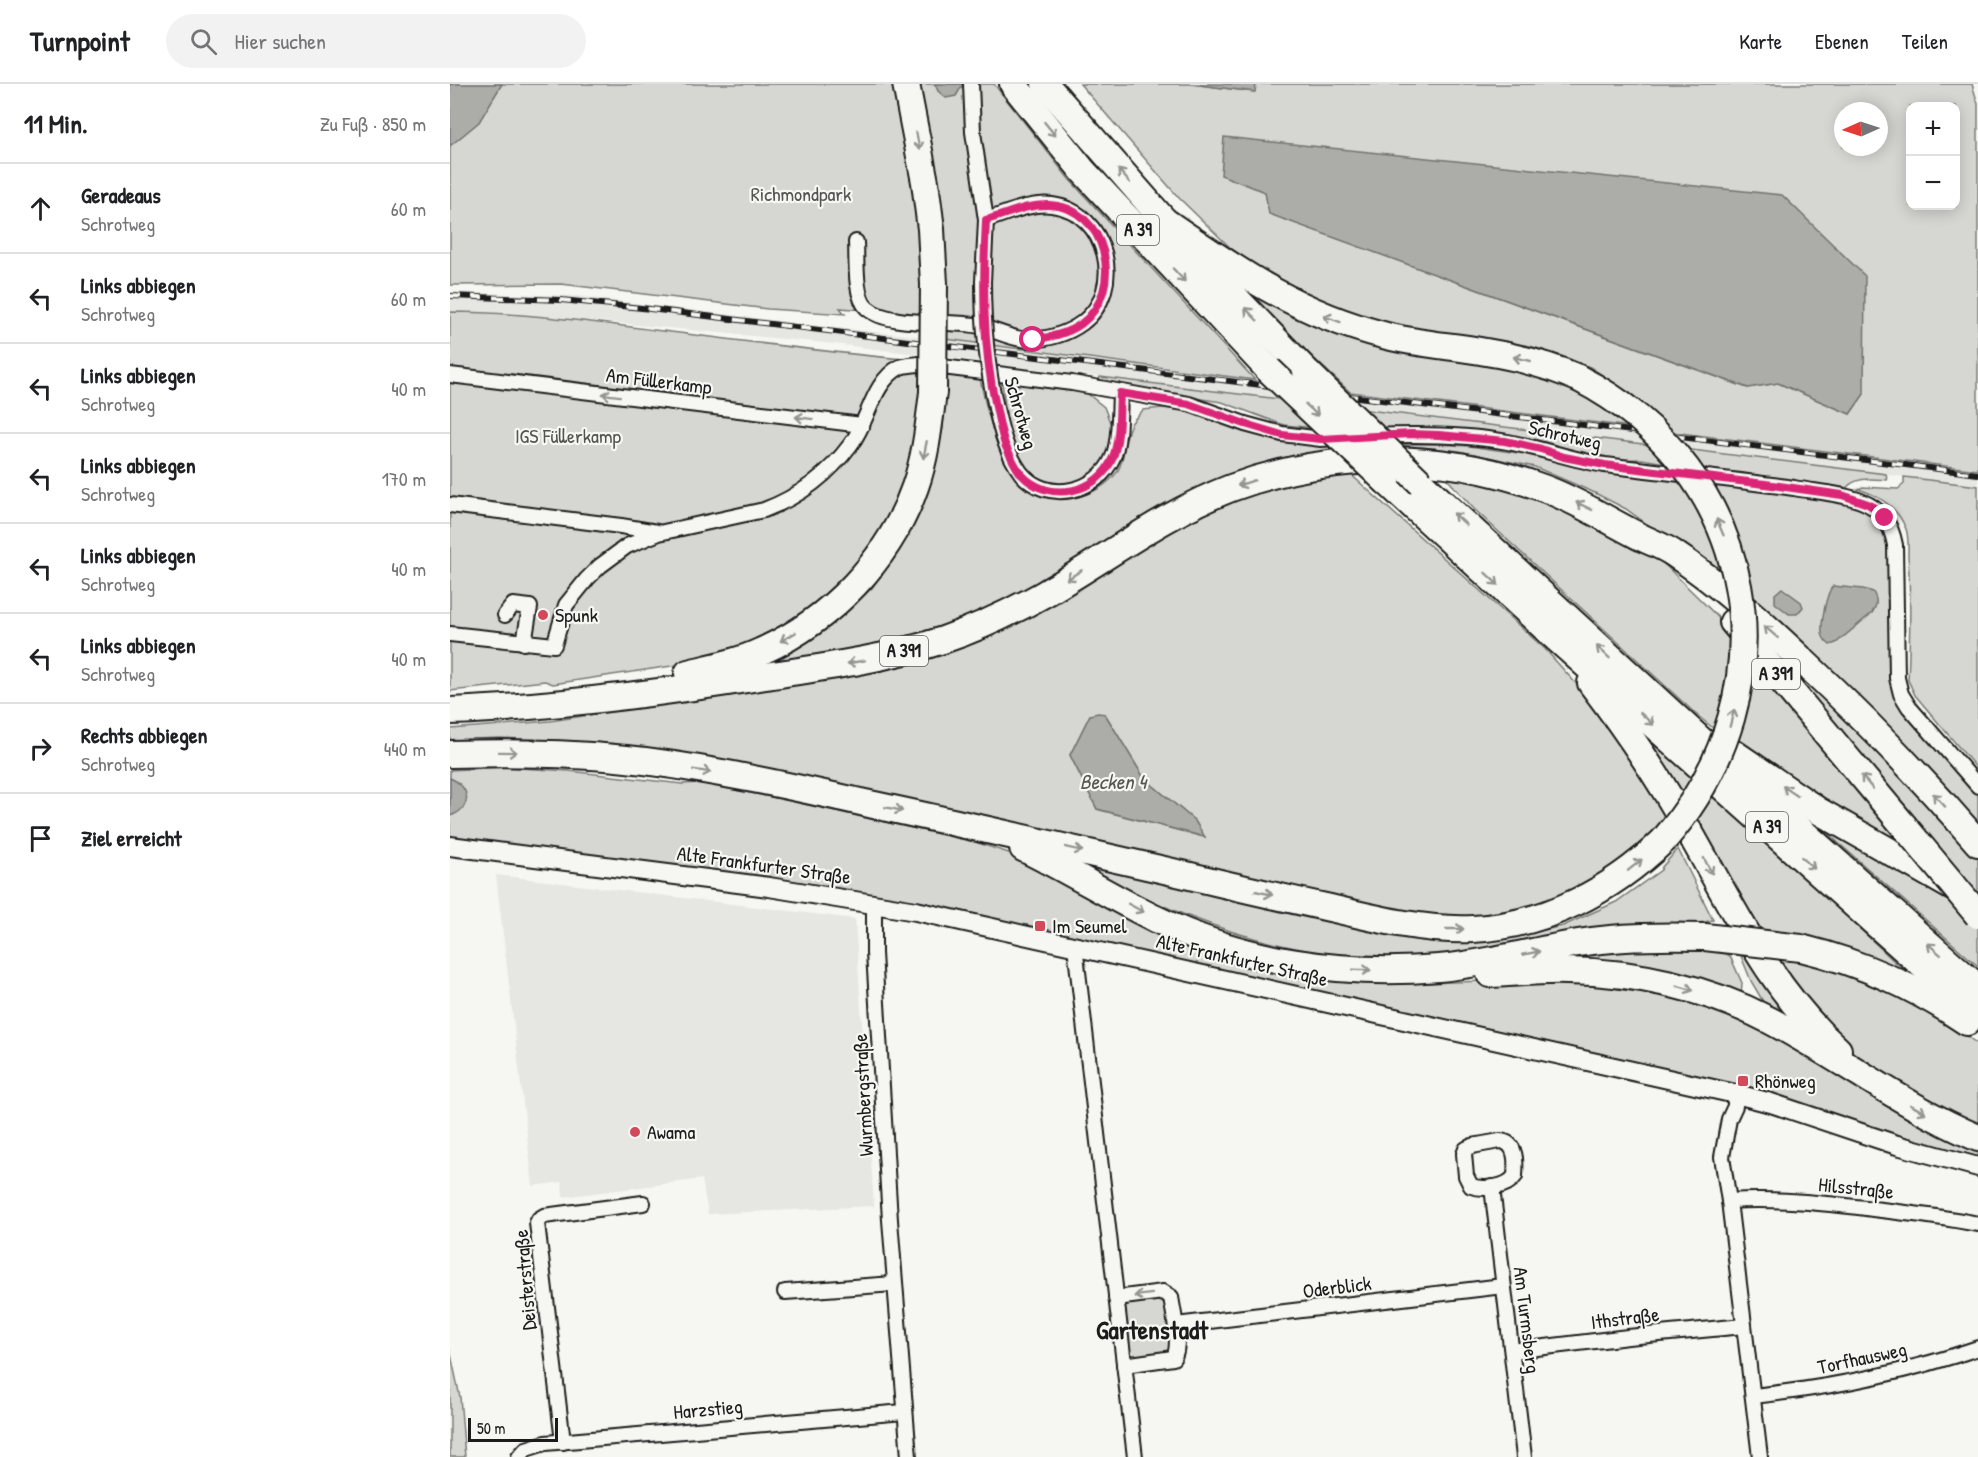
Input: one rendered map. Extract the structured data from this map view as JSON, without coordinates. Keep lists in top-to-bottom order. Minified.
{"streets":{"highway":["A 39","A 391"],"street":["Am Füllerkamp","Schrotweg","Alte Frankfurter Straße","Wurmbergstraße","Hilsstraße","Deisterstraße","Oderblick","Ithstraße","Am Turmsberg","Torfhausweg","Harzstieg"]},"crossings":[["Alte Frankfurter Straße","Wurmbergstraße"],["Wurmbergstraße","Harzstieg"],["Deisterstraße","Harzstieg"],["Oderblick","Am Turmsberg"],["Ithstraße","Am Turmsberg"]],"one_way":["Am Füllerkamp"],"districts":["Gartenstadt"],"water":["Becken 4"],"parks":["Richmondpark","IGS Füllerkamp"],"places":{"other":["Spunk","Awama"],"transit":["Im Seumel","Rhönweg"]},"scale_bar":"50 m","north":"left","page":{"header":"Turnpoint","search":"Hier suchen","nav":["Karte","Ebenen","Teilen"],"heading":["11 Min.","Zu Fuß · 850 m"],"map_buttons":["+","−"],"list":[["Geradeaus","Schrotweg","60 m"],["Links abbiegen","Schrotweg","60 m"],["Links abbiegen","Schrotweg","40 m"],["Links abbiegen","Schrotweg","170 m"],["Links abbiegen","Schrotweg","40 m"],["Links abbiegen","Schrotweg","40 m"],["Rechts abbiegen","Schrotweg","440 m"],"Ziel erreicht"],"scale":"50 m"}}
